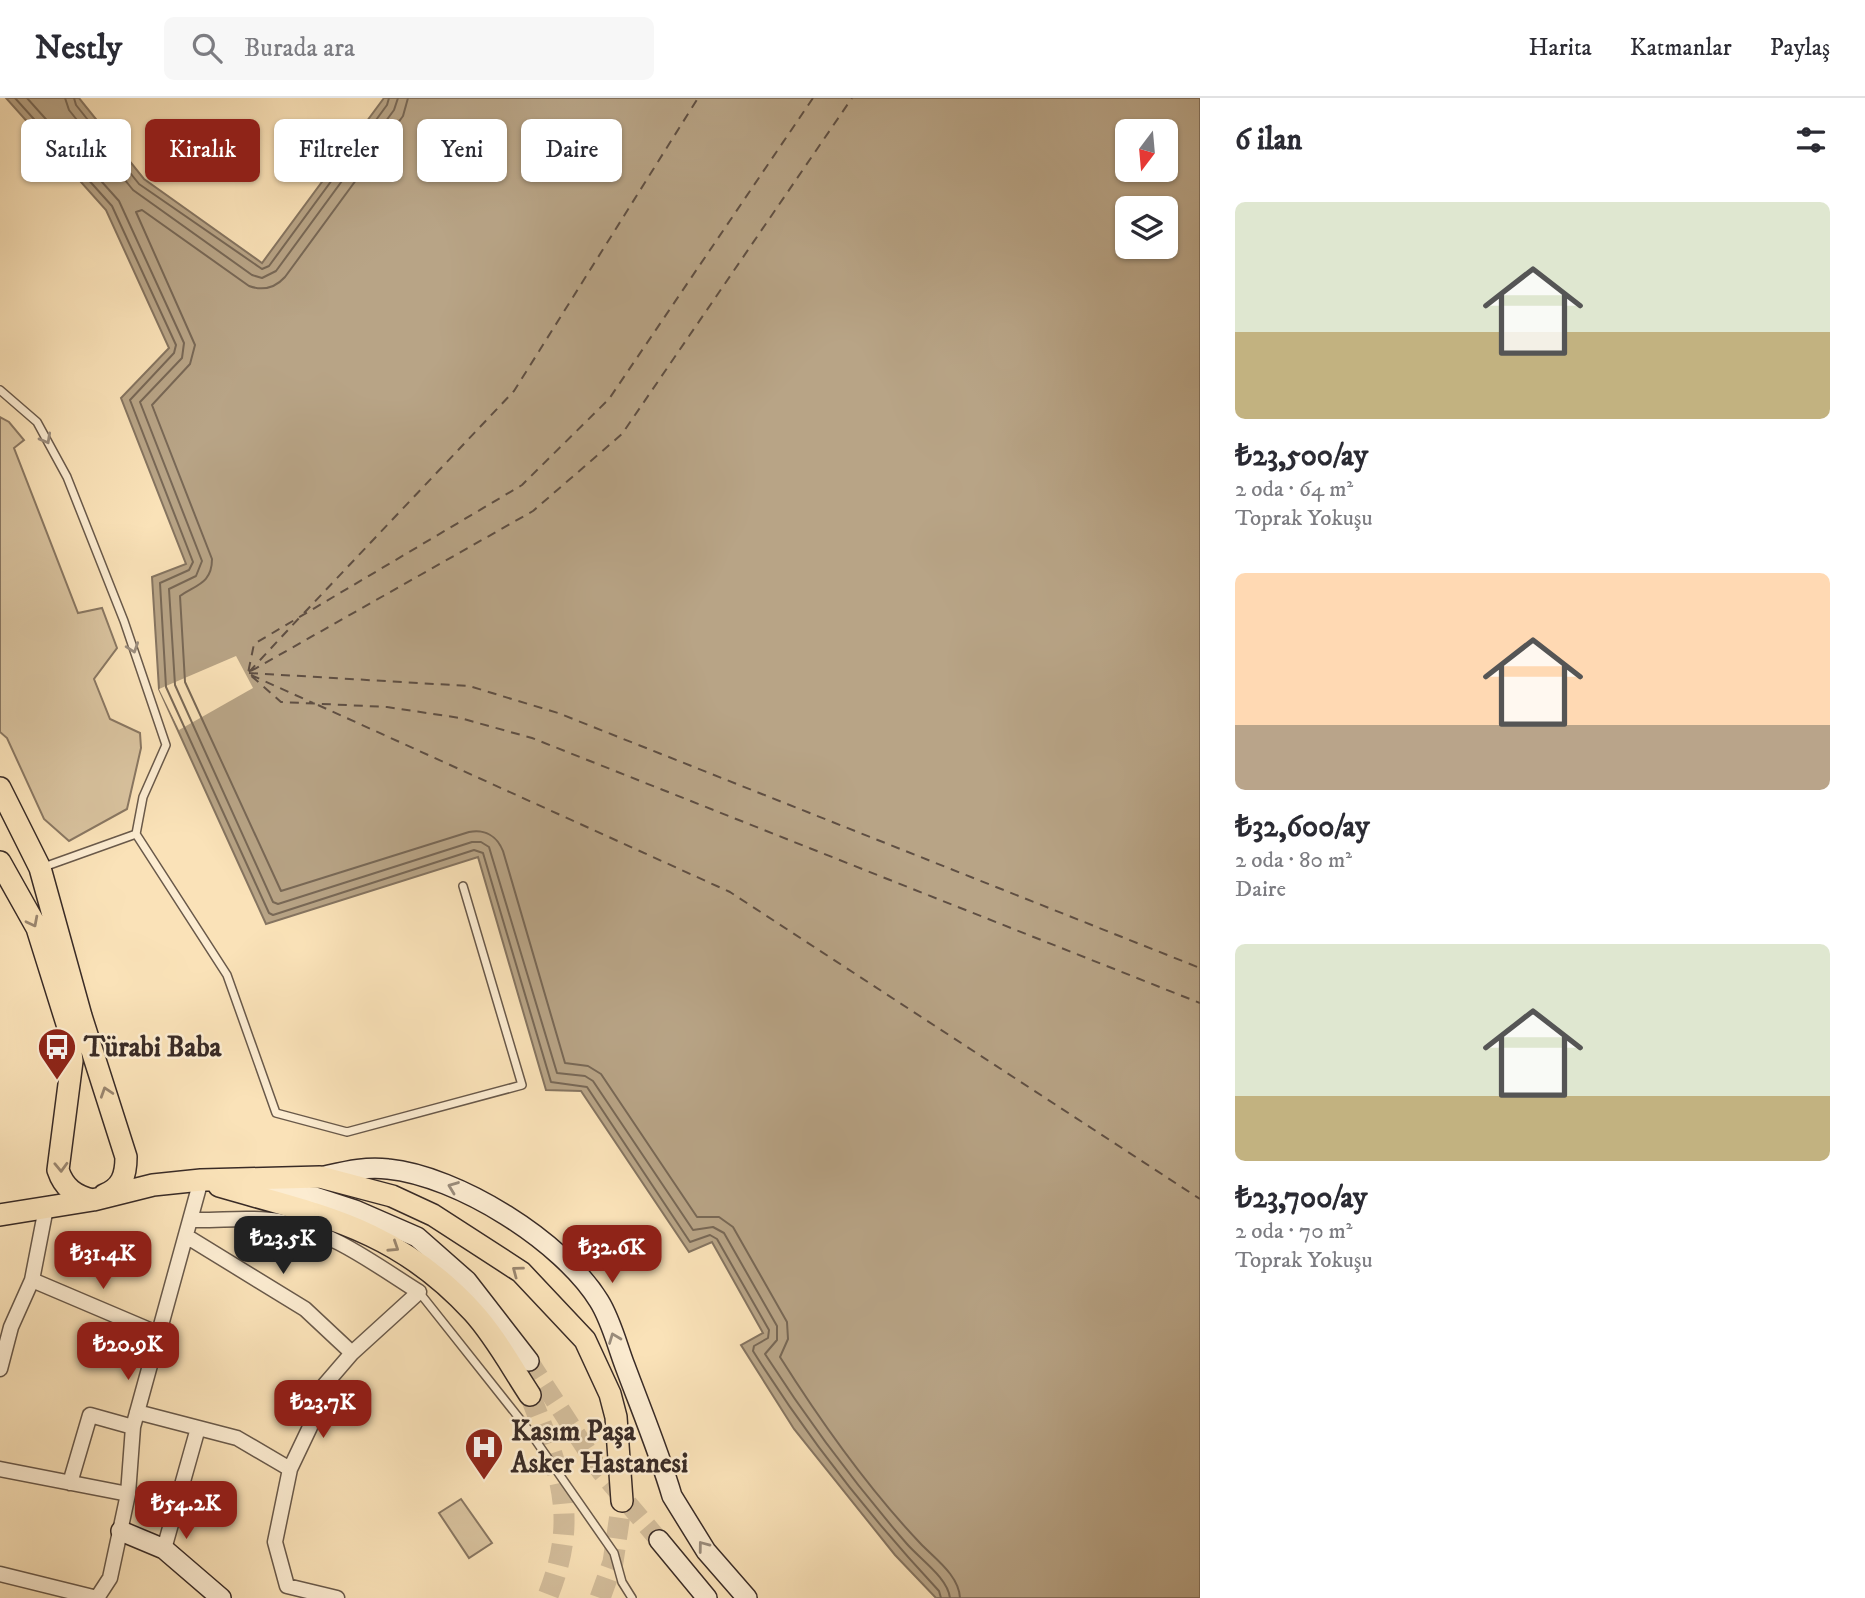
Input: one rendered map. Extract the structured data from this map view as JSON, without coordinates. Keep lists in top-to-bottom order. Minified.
{"places":{"bus stop":["Türabi Baba"],"hospital":["Kasım Paşa Asker Hastanesi"]},"north":"bottom","page":{"header":"Nestly","search":"Burada ara","nav":["Harita","Katmanlar","Paylaş"],"heading":"6 ilan","chip":["Satılık","Kiralık","Filtreler","Yeni","Daire"],"list":[{"name":"₺23,500/ay","note":"2 oda · 64 m² · Toprak Yokuşu"},{"name":"₺32,600/ay","note":"2 oda · 80 m² · Daire"},{"name":"₺23,700/ay","note":"2 oda · 70 m² · Toprak Yokuşu"}],"price":["₺23.5K","₺32.6K","₺31.4K","₺20.9K","₺23.7K","₺54.2K"]}}
